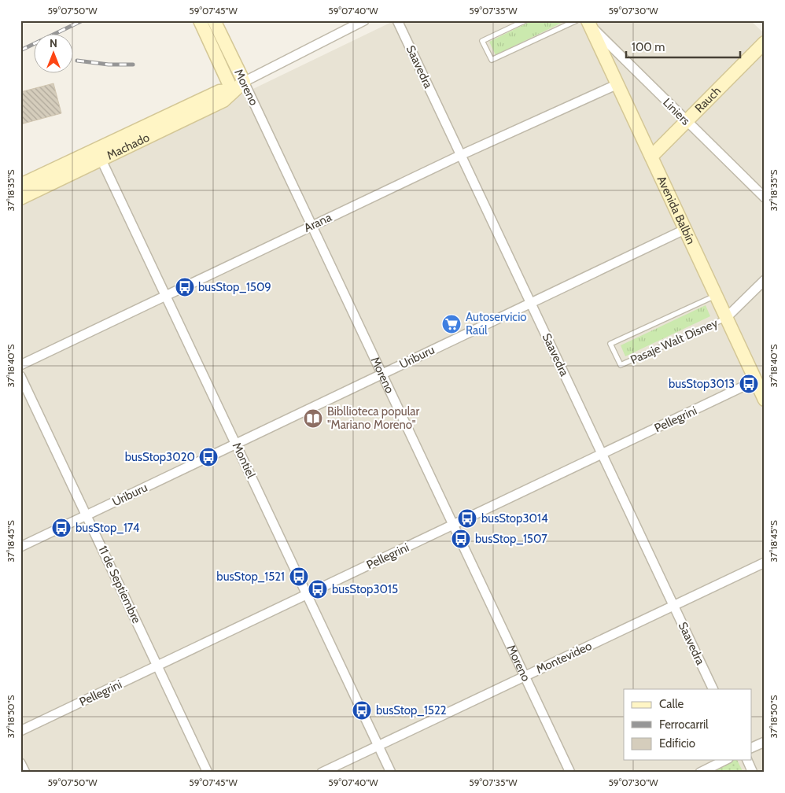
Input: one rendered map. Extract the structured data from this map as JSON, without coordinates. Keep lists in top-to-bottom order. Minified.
{"streets":{"street":["Saavedra","Moreno","Rauch","Liniers","Machado","Avenida Balbín","Arana","Uriburu","Pellegrini","Montiel","11 de Septiembre","Montevideo"],"lane":["Pasaje Walt Disney"]},"crossings":[["Saavedra","Arana"],["Saavedra","Uriburu"],["Saavedra","Pellegrini"],["Saavedra","Montevideo"],["Moreno","Machado"],["Moreno","Arana"],["Moreno","Uriburu"],["Moreno","Pellegrini"],["Moreno","Montevideo"],["Rauch","Liniers"],["Rauch","Avenida Balbín"],["Liniers","Avenida Balbín"],["Machado","Montiel"],["Avenida Balbín","Arana"],["Avenida Balbín","Pasaje Walt Disney"],["Avenida Balbín","Uriburu"],["Avenida Balbín","Pellegrini"],["Arana","Montiel"],["Uriburu","Montiel"],["Uriburu","11 de Septiembre"],["Pellegrini","Montiel"],["Pellegrini","11 de Septiembre"],["Montiel","Montevideo"]],"places":{"bus stop":["busStop_1509","busStop3013","busStop3020","busStop3014","busStop_174","busStop_1507","busStop_1521","busStop3015","busStop_1522"],"supermarket":["Autoservicio Raúl"],"library":["Bibllioteca popular \"Mariano Moreno\""]},"legend":["Calle","Ferrocarril","Edificio"],"scale_bar":"100 m","north":"top","coordinates":["59°07'50\"W","59°07'45\"W","59°07'40\"W","59°07'35\"W","59°07'30\"W","37°18'35\"S","37°18'40\"S","37°18'45\"S","37°18'50\"S"]}
